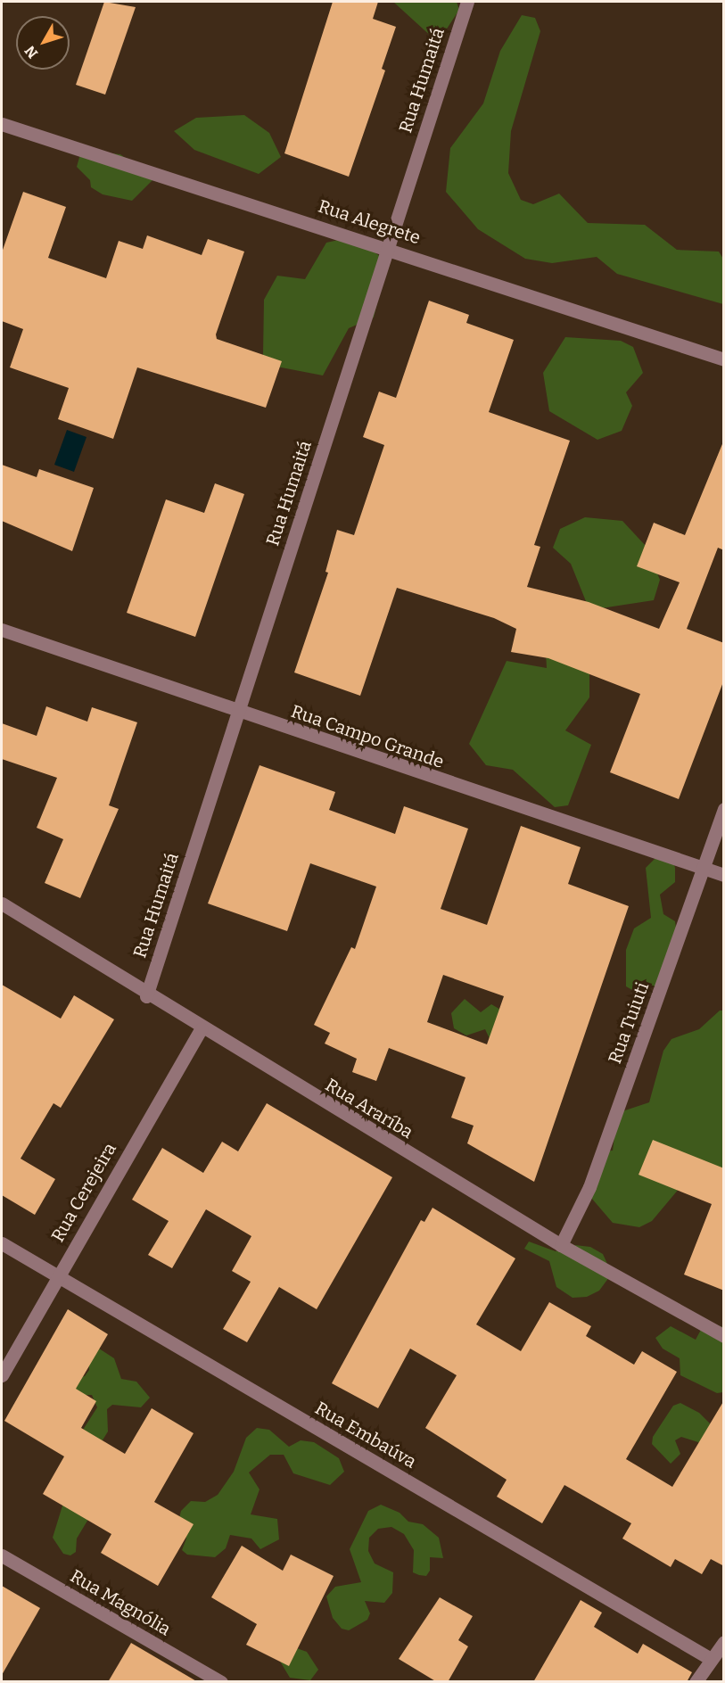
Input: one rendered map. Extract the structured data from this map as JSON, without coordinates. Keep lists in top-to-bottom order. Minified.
{"streets":{"street":["Rua Humaitá","Rua Alegrete","Rua Campo Grande","Rua Tuiuti","Rua Araríba","Rua Cerejeira","Rua Embaúva","Rua Magnólia"]},"crossings":[["Rua Humaitá","Rua Alegrete"],["Rua Humaitá","Rua Campo Grande"],["Rua Humaitá","Rua Araríba"],["Rua Campo Grande","Rua Tuiuti"],["Rua Tuiuti","Rua Araríba"],["Rua Araríba","Rua Cerejeira"],["Rua Cerejeira","Rua Embaúva"]],"north":"bottom left"}
